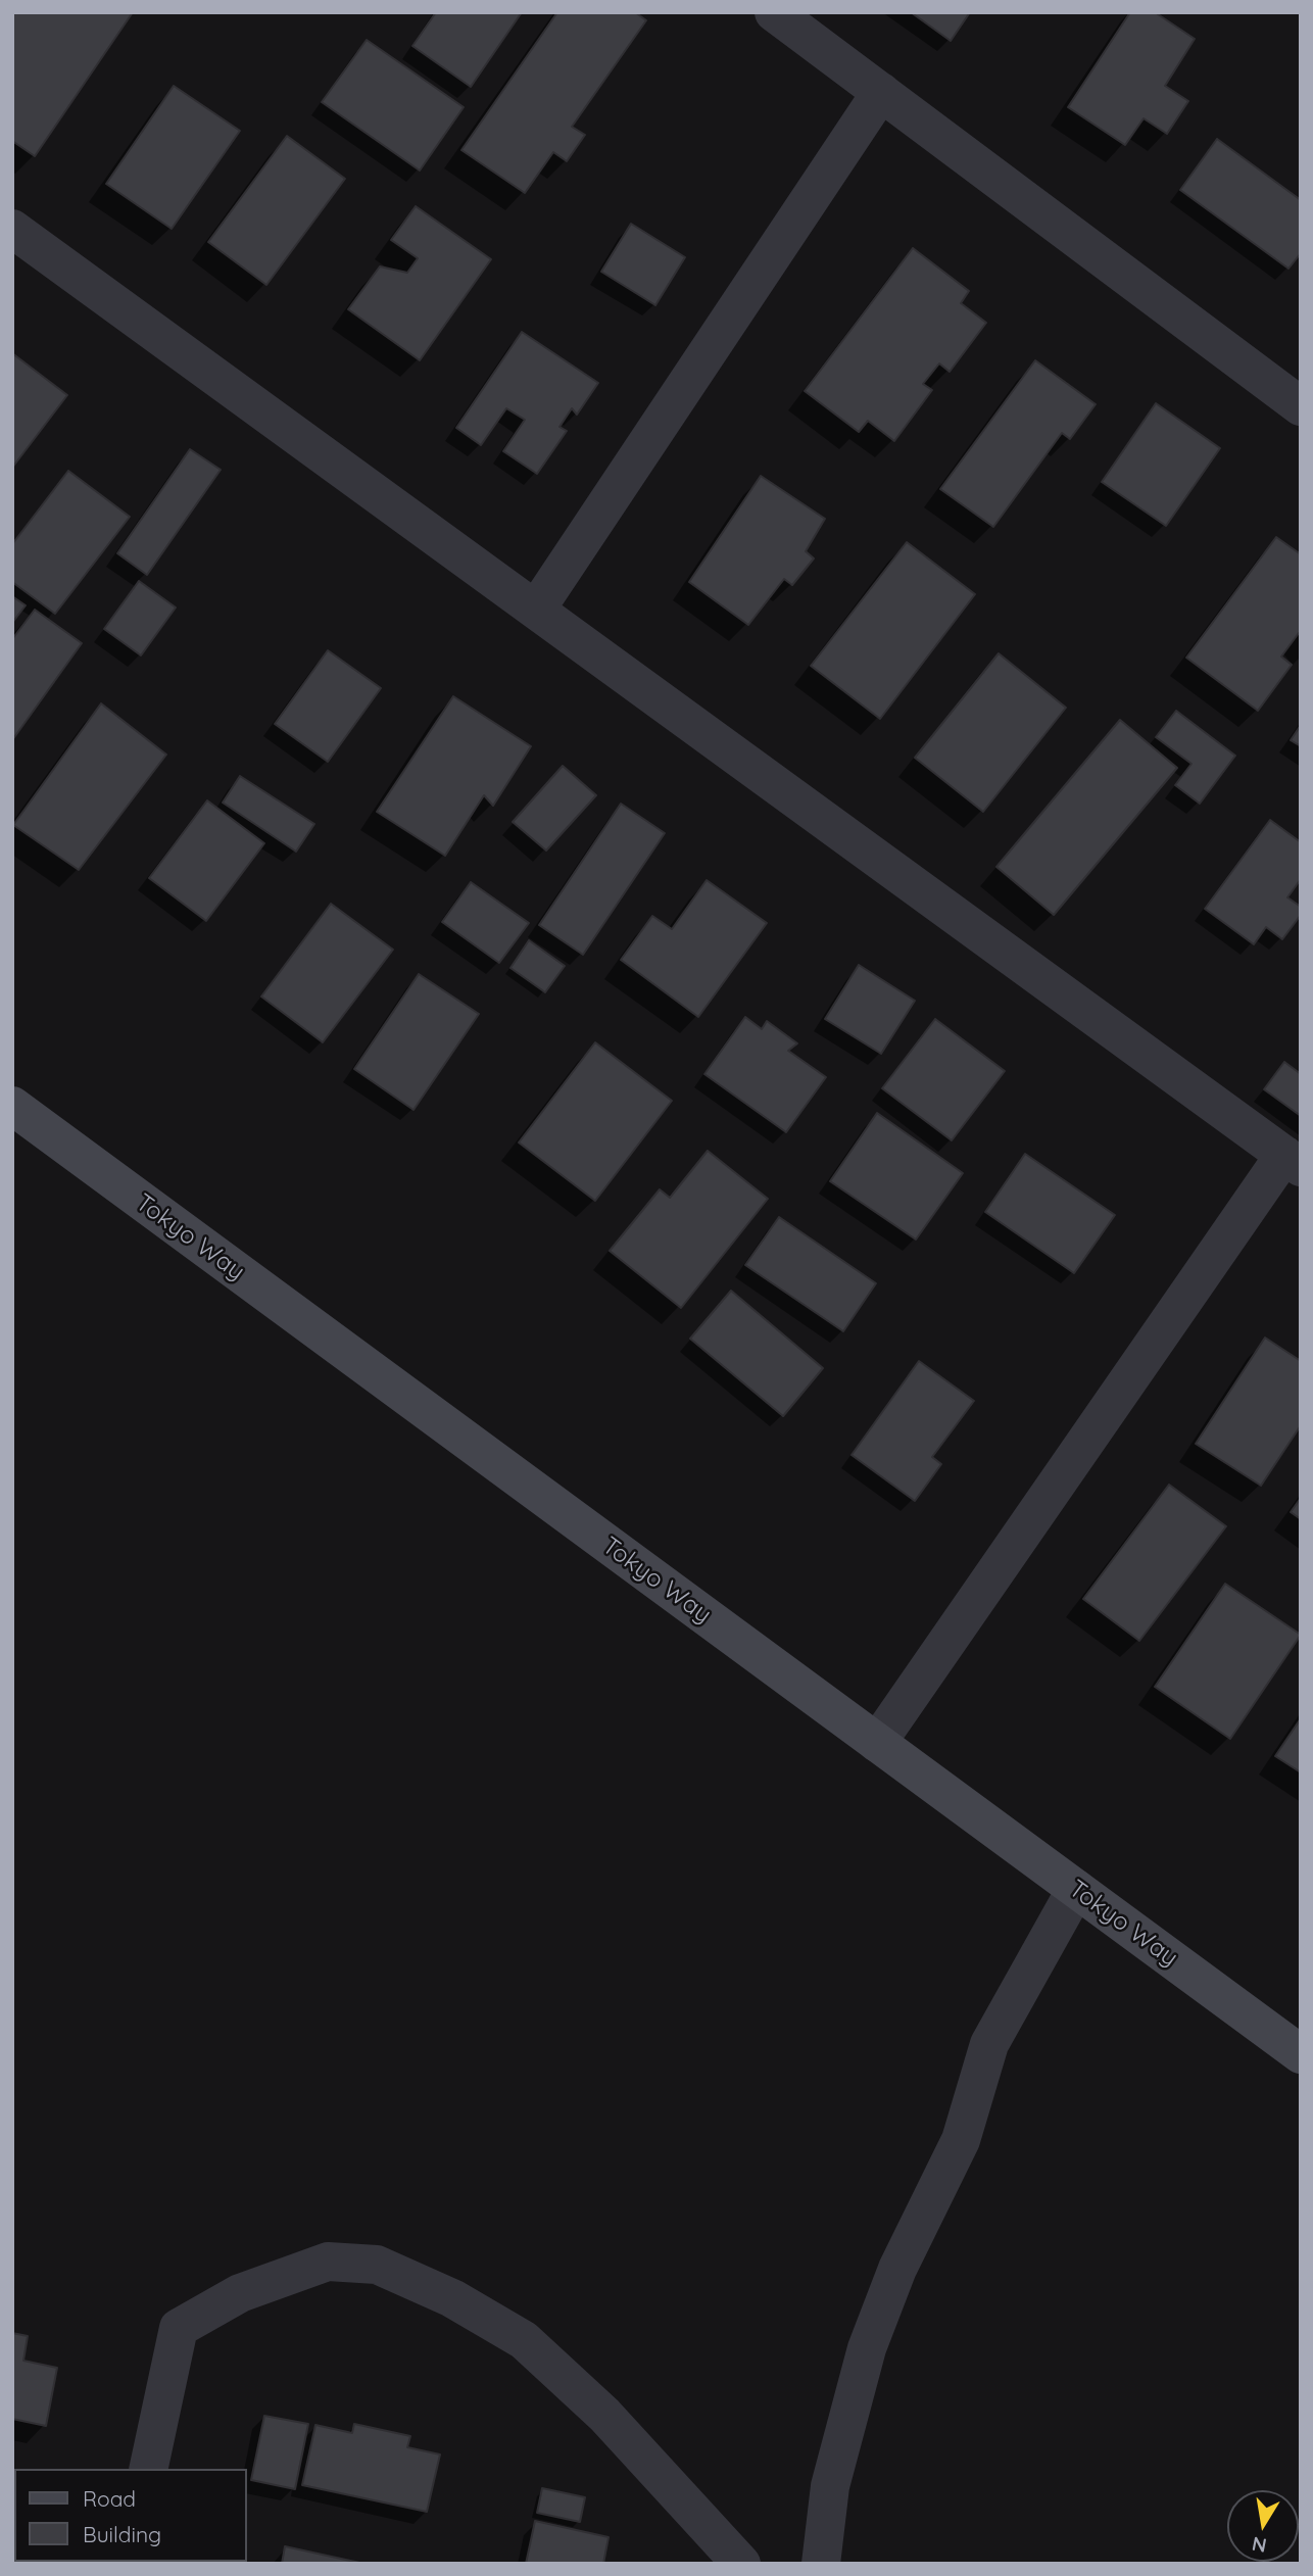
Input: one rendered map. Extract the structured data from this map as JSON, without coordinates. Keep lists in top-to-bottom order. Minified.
{"streets":{"main road":["Tokyo Way"]},"legend":["Road","Building"],"north":"bottom"}
